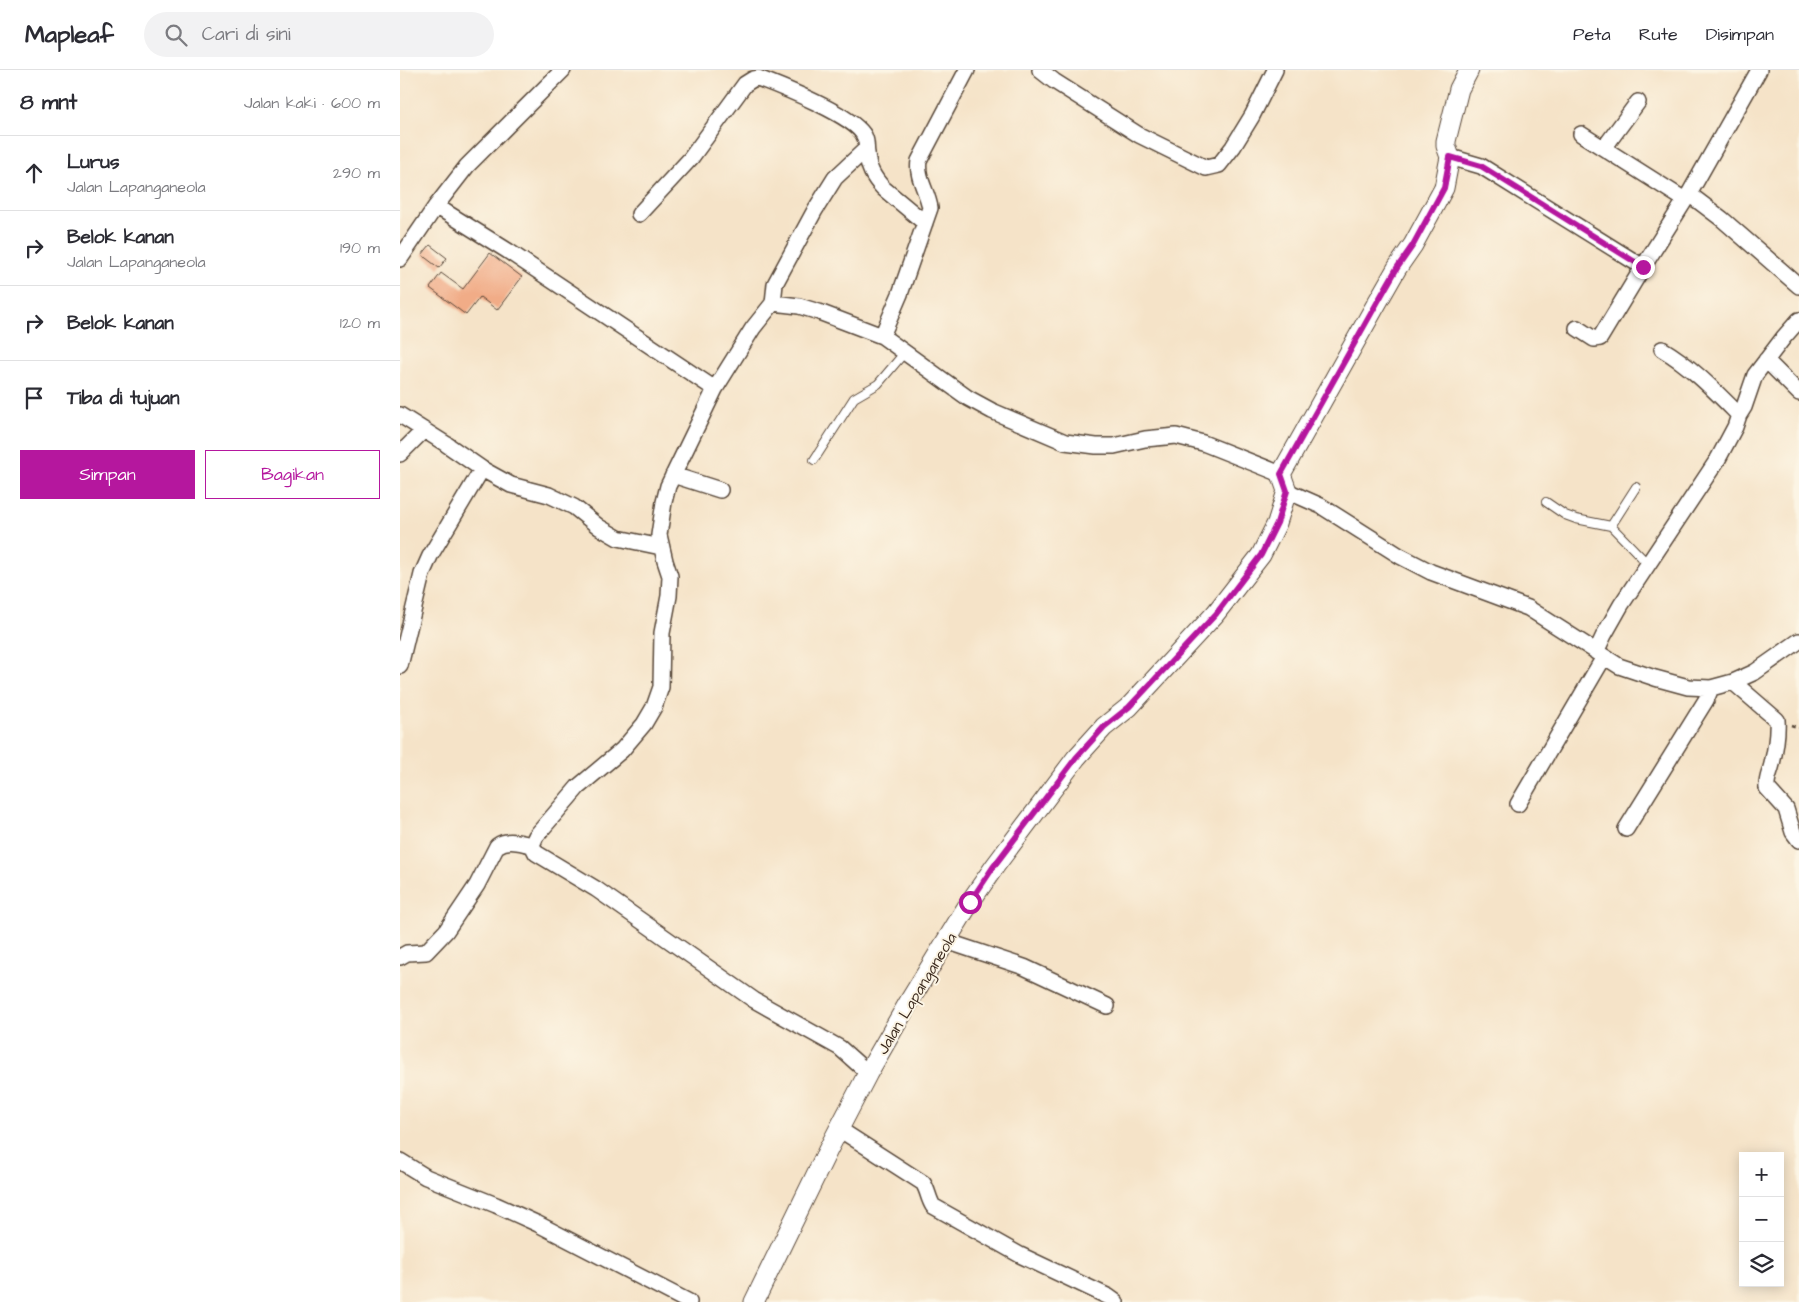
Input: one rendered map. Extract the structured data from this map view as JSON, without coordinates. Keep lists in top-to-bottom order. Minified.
{"streets":{"street":["Jalan Lapanganeola"]},"page":{"header":"Mapleaf","search":"Cari di sini","nav":["Peta","Rute","Disimpan"],"heading":["8 mnt","Jalan kaki · 600 m"],"list":[["Lurus","Jalan Lapanganeola","290 m"],["Belok kanan","Jalan Lapanganeola","190 m"],["Belok kanan","120 m"],"Tiba di tujuan"],"buttons":["Simpan","Bagikan"],"map_buttons":["+","−"]}}
